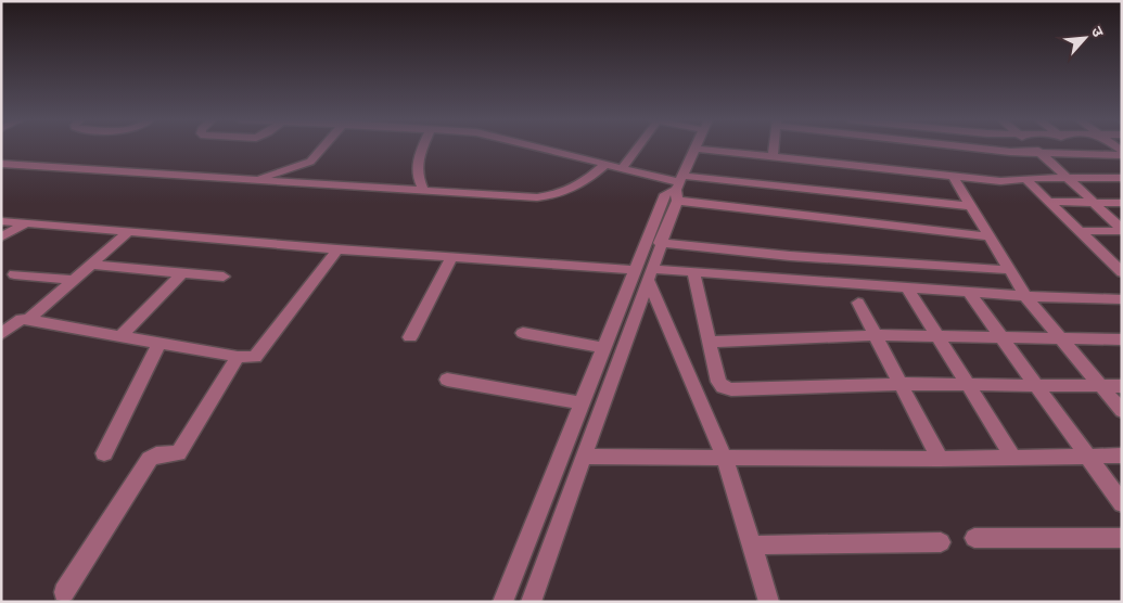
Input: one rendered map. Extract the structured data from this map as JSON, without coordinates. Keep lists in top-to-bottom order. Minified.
{"north":"top right"}
